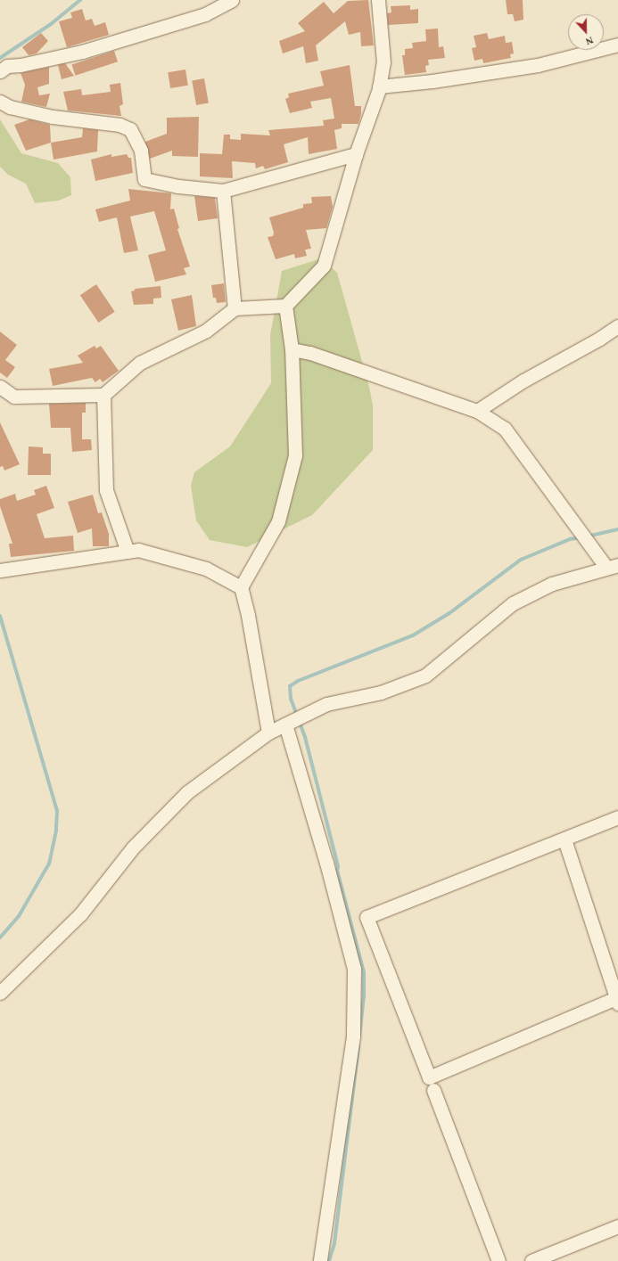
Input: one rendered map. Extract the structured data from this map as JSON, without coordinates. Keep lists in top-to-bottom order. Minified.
{"north":"bottom"}
